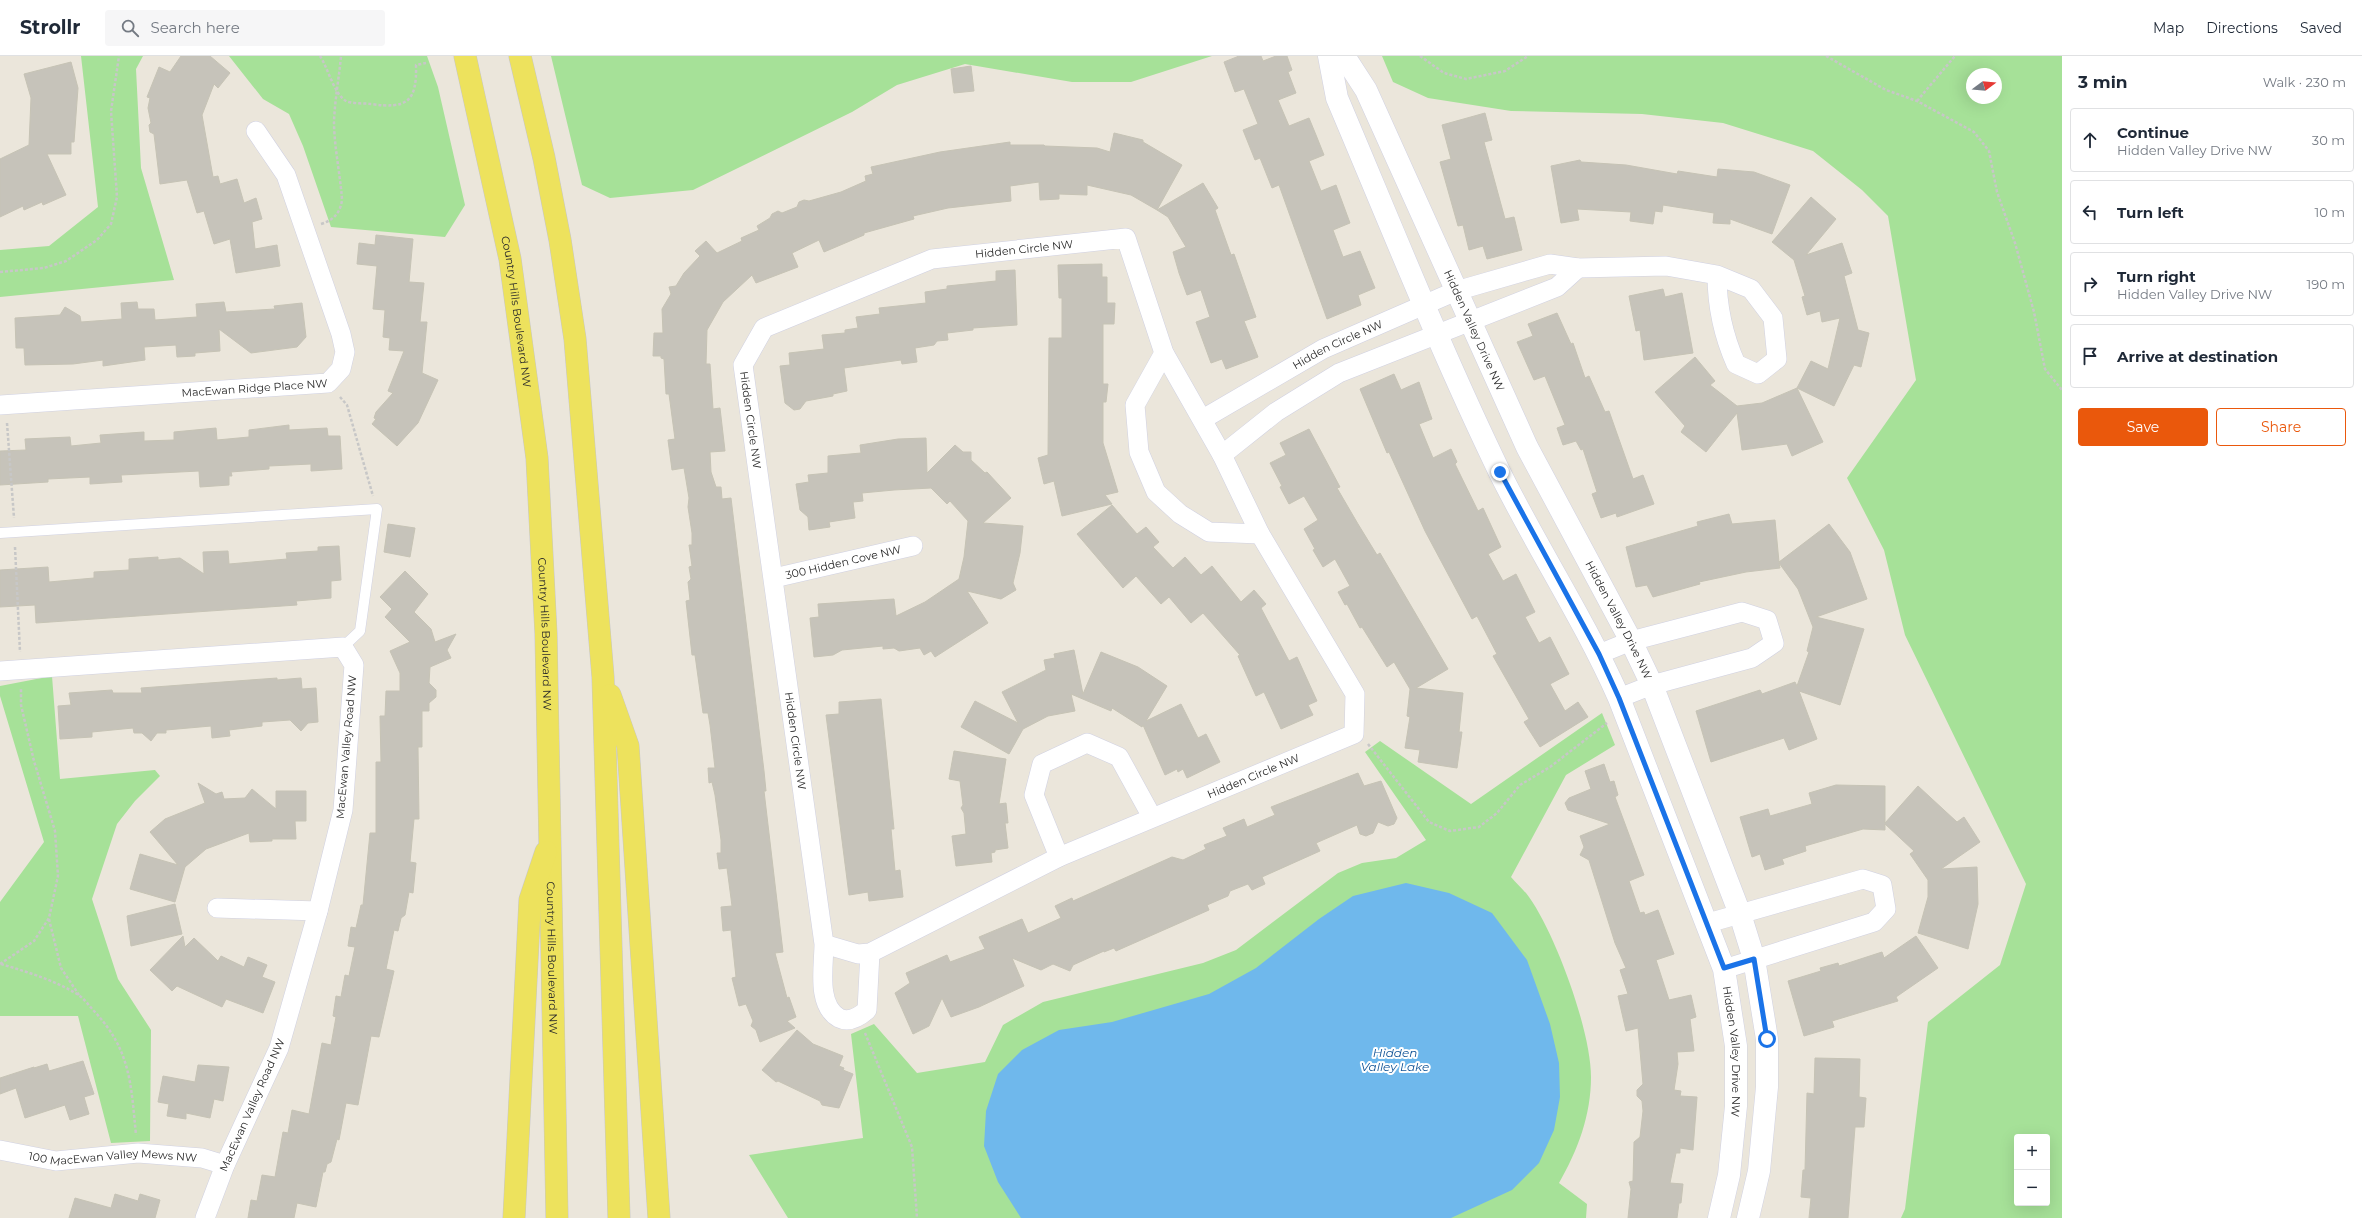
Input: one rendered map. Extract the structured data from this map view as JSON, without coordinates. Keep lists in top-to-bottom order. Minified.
{"streets":{"main road":["Country Hills Boulevard NW"],"street":["Hidden Circle NW","Hidden Valley Drive NW","MacEwan Ridge Place NW","300 Hidden Cove NW","MacEwan Valley Road NW","100 MacEwan Valley Mews NW"]},"crossings":[["Hidden Circle NW","Hidden Valley Drive NW"],["Hidden Circle NW","300 Hidden Cove NW"],["MacEwan Valley Road NW","100 MacEwan Valley Mews NW"]],"water":["Hidden Valley Lake"],"north":"right","page":{"header":"Strollr","search":"Search here","nav":["Map","Directions","Saved"],"heading":["3 min","Walk · 230 m"],"list":[["Continue","Hidden Valley Drive NW","30 m"],["Turn left","10 m"],["Turn right","Hidden Valley Drive NW","190 m"],"Arrive at destination"],"buttons":["Save","Share"],"map_buttons":["+","−"]}}
